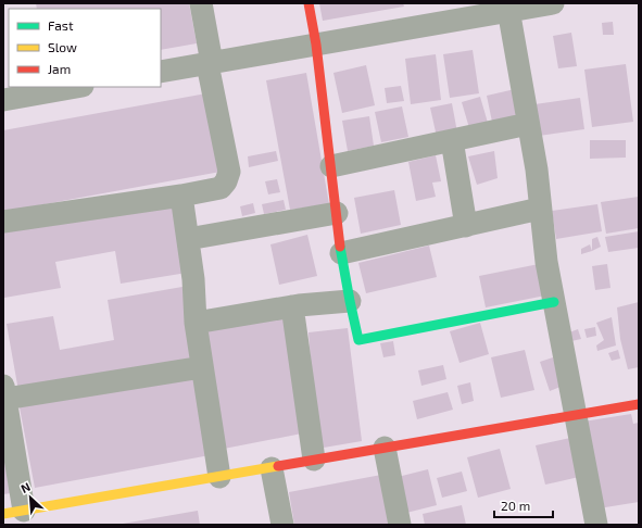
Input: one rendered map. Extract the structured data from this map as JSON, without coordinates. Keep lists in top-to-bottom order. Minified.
{"legend":["Fast","Slow","Jam"],"scale_bar":"20 m","north":"top left"}
